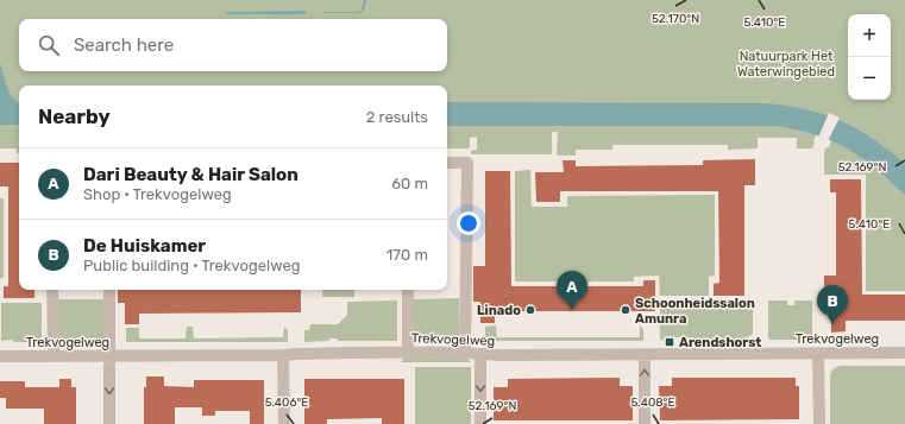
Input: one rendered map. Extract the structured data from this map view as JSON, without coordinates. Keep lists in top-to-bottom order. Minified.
{"streets":{"street":["Trekvogelweg"]},"parks":["Natuurpark Het Waterwingebied"],"places":{"other":["Linado","Schoonheidssalon Amunra"],"transit":["Arendshorst"]},"page":{"map_buttons":["+","−"],"search":"Search here","heading":["Nearby","2 results"],"list":[{"mark":"A","name":"Dari Beauty & Hair Salon","note":"Shop · Trekvogelweg","value":"60 m"},{"mark":"B","name":"De Huiskamer","note":"Public building · Trekvogelweg","value":"170 m"}],"pins":["A","B"]},"coordinates":["52.170°N","5.410°E","52.169°N","5.406°E","5.408°E"]}
